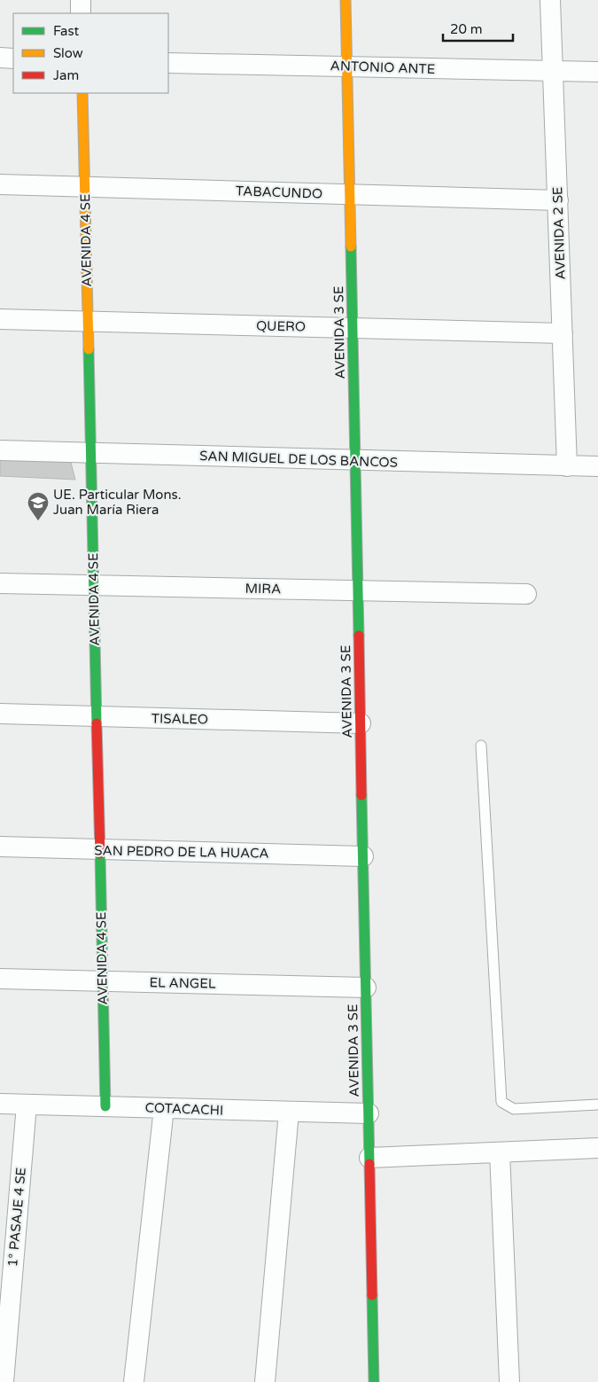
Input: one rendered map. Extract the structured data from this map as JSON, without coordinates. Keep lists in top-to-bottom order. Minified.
{"streets":{"street":["ANTONIO ANTE","TABACUNDO","AVENIDA 2 SE","AVENIDA 4 SE","QUERO","AVENIDA 3 SE","SAN MIGUEL DE LOS BANCOS","MIRA","TISALEO","SAN PEDRO DE LA HUACA","EL ANGEL","COTACACHI","1° PASAJE 4 SE"]},"crossings":[["ANTONIO ANTE","AVENIDA 2 SE"],["ANTONIO ANTE","AVENIDA 3 SE"],["TABACUNDO","AVENIDA 2 SE"],["TABACUNDO","AVENIDA 4 SE"],["TABACUNDO","AVENIDA 3 SE"],["AVENIDA 2 SE","QUERO"],["AVENIDA 2 SE","SAN MIGUEL DE LOS BANCOS"],["AVENIDA 4 SE","QUERO"],["AVENIDA 4 SE","SAN MIGUEL DE LOS BANCOS"],["AVENIDA 4 SE","MIRA"],["AVENIDA 4 SE","TISALEO"],["AVENIDA 4 SE","SAN PEDRO DE LA HUACA"],["AVENIDA 4 SE","EL ANGEL"],["AVENIDA 4 SE","COTACACHI"],["QUERO","AVENIDA 3 SE"],["AVENIDA 3 SE","SAN MIGUEL DE LOS BANCOS"],["AVENIDA 3 SE","MIRA"],["AVENIDA 3 SE","TISALEO"],["AVENIDA 3 SE","SAN PEDRO DE LA HUACA"],["AVENIDA 3 SE","EL ANGEL"],["AVENIDA 3 SE","COTACACHI"],["COTACACHI","1° PASAJE 4 SE"]],"places":{"school or university":["UE. Particular Mons. Juan María Riera"]},"legend":["Fast","Slow","Jam"],"scale_bar":"20 m"}
